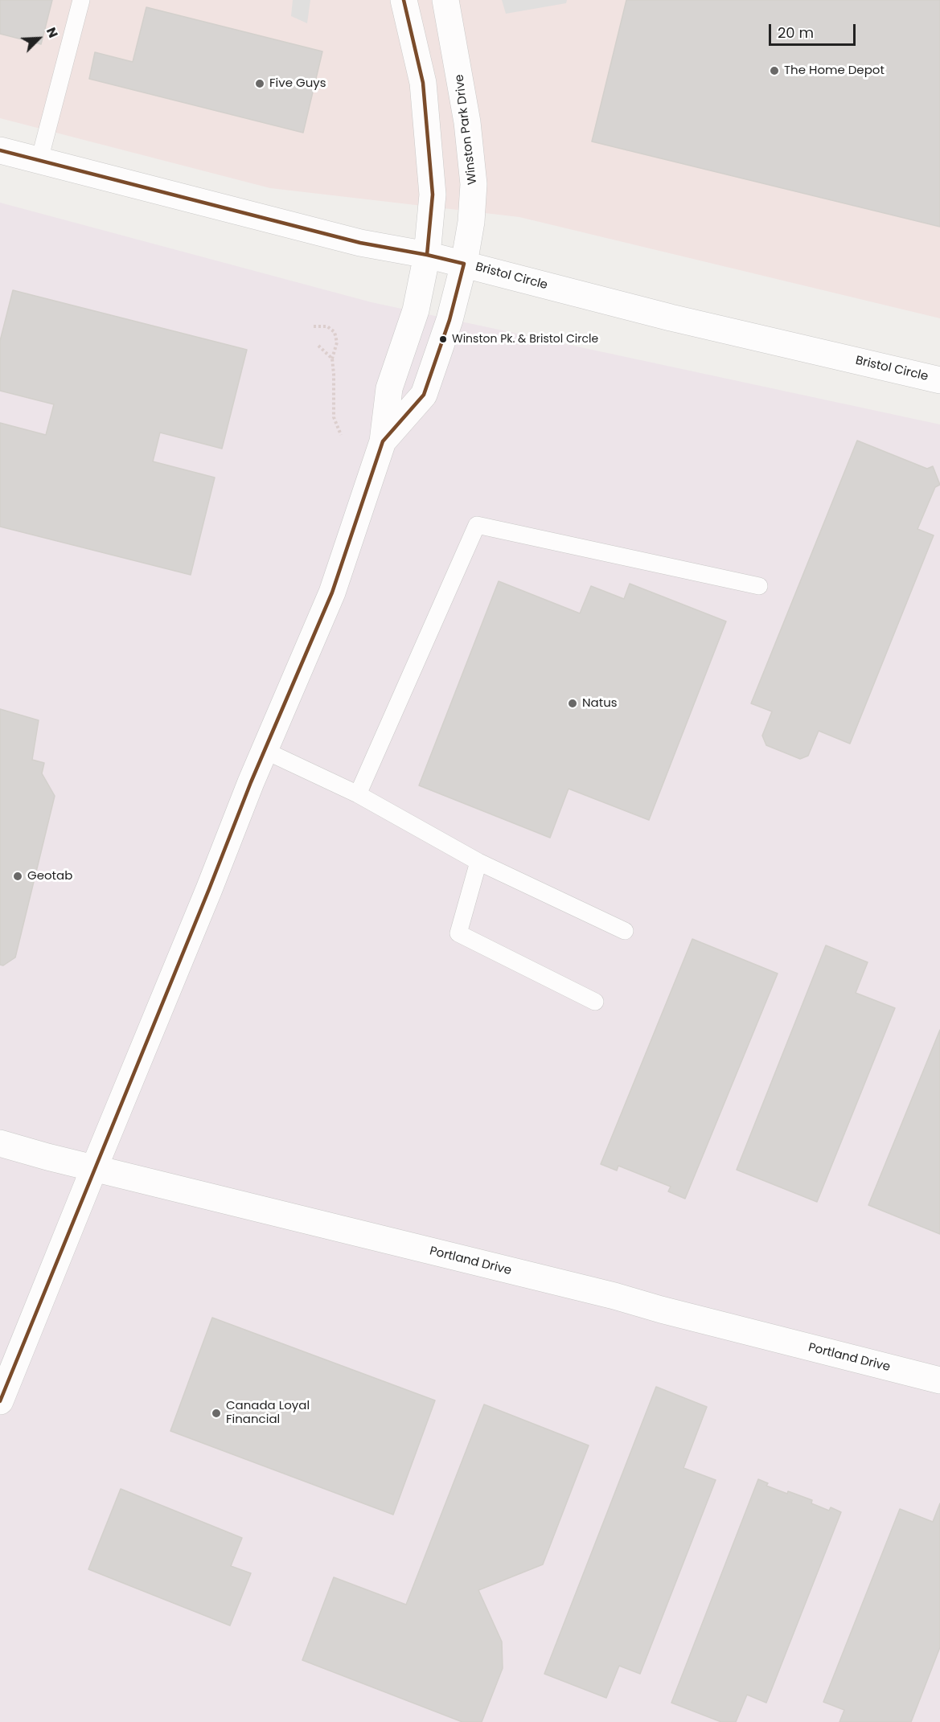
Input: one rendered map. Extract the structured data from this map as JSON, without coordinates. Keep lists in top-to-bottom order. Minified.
{"streets":{"street":["Winston Park Drive","Bristol Circle","Portland Drive"]},"crossings":[["Winston Park Drive","Bristol Circle"],["Winston Park Drive","Portland Drive"]],"places":["The Home Depot","Five Guys","Winston Pk. & Bristol Circle","Natus","Geotab","Canada Loyal Financial"],"scale_bar":"20 m","north":"top right"}
